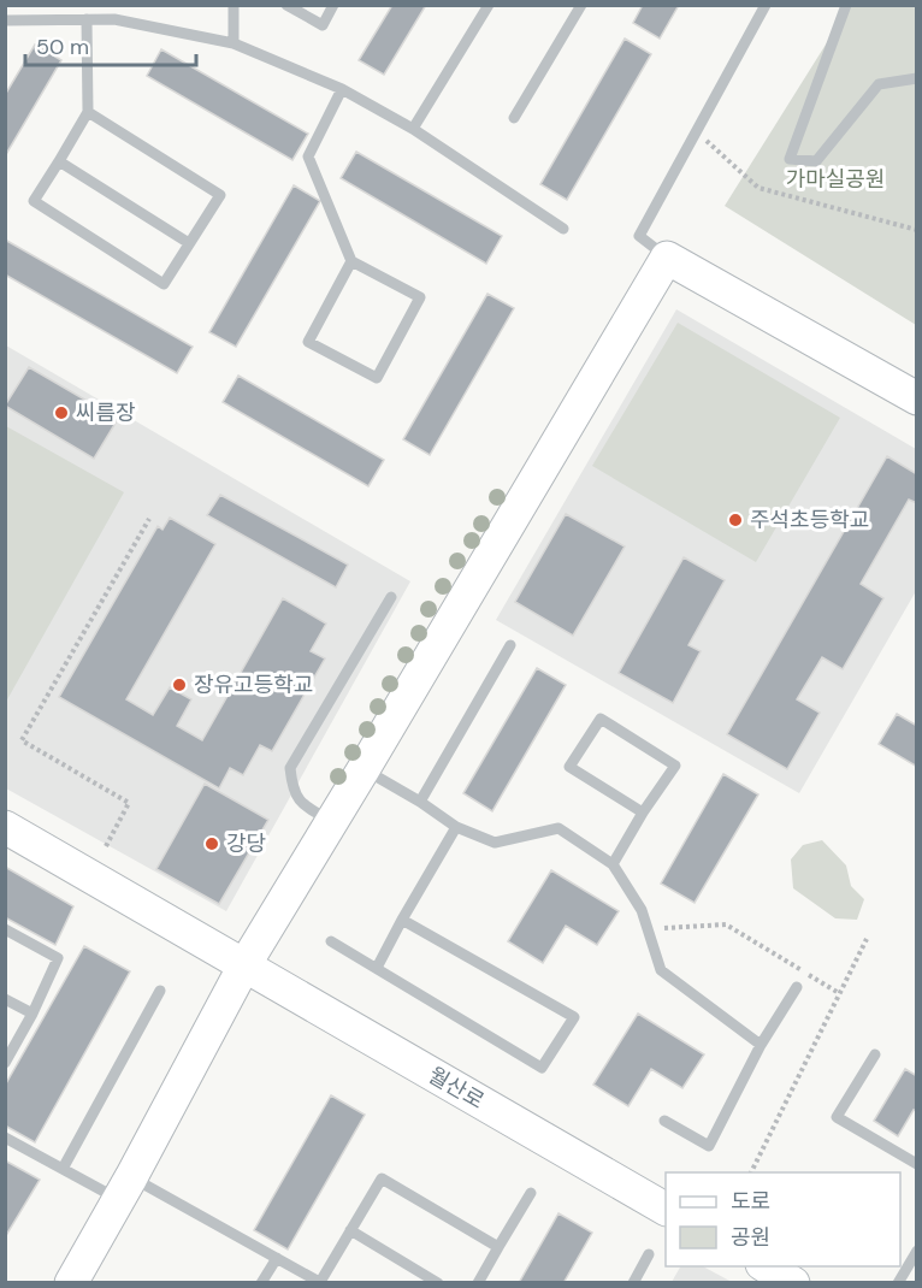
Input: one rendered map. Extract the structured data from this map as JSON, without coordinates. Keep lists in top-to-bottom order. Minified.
{"streets":{"street":["월산로"]},"parks":["가마실공원"],"places":["씨름장","주석초등학교","장유고등학교","강당"],"legend":["도로","공원"],"scale_bar":"50 m"}
